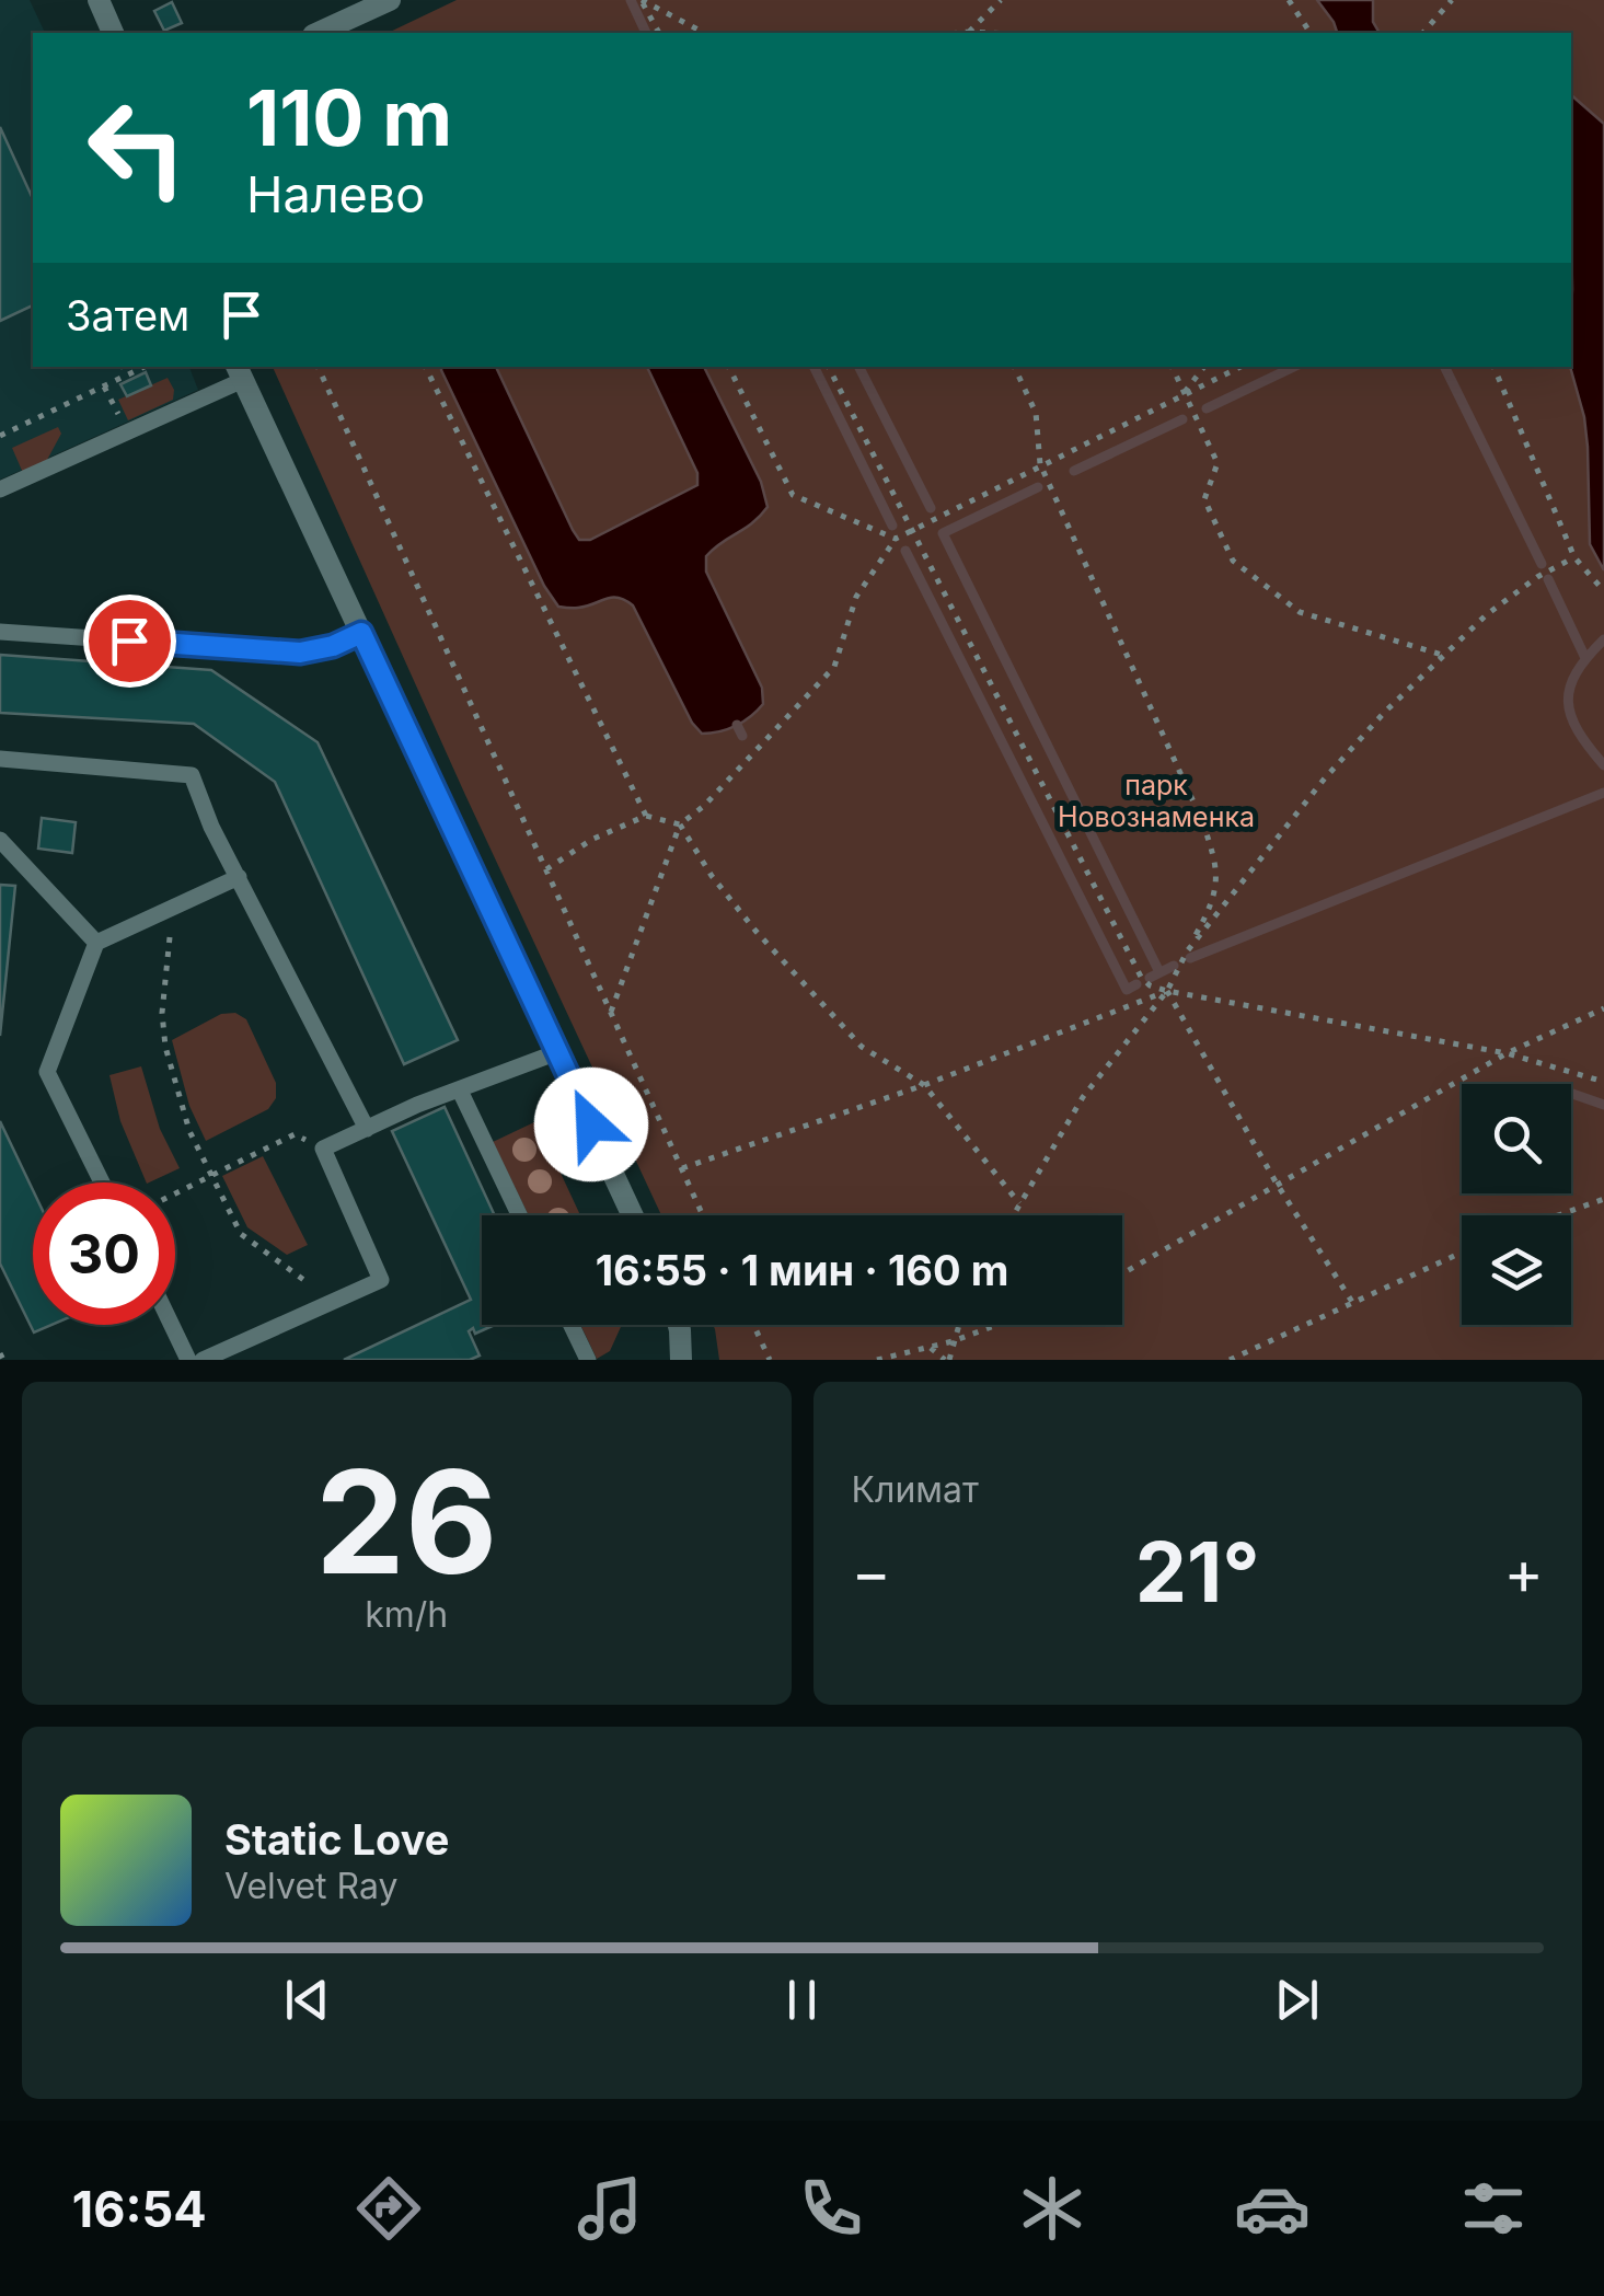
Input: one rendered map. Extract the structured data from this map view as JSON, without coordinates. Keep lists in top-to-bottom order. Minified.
{"parks":["парк Новознаменка"],"page":{"turn":["110 m","Налево"],"then":"Затем","limit":"30","trip":"16:55 · 1 мин · 160 m","tile":[["26","km/h"],"Климат"],"heat":["−","21°","+"],"song":["Static Love","Velvet Ray"],"tabs":"16:54"}}
